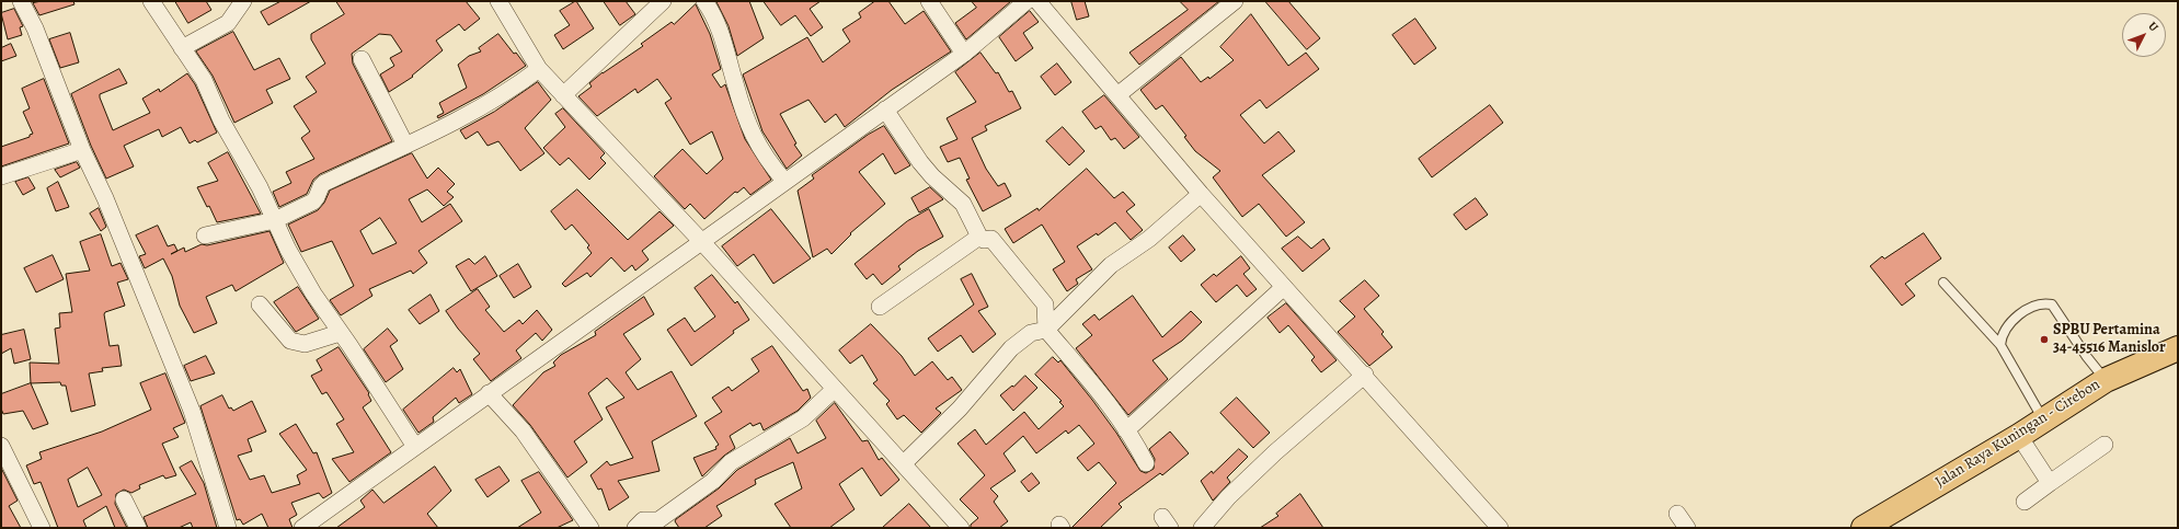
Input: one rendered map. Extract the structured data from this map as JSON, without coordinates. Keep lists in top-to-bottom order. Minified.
{"streets":{"highway":["Jalan Raya Kuningan - Cirebon"]},"places":["SPBU Pertamina 34-45516 Manislor"],"north":"top right"}
